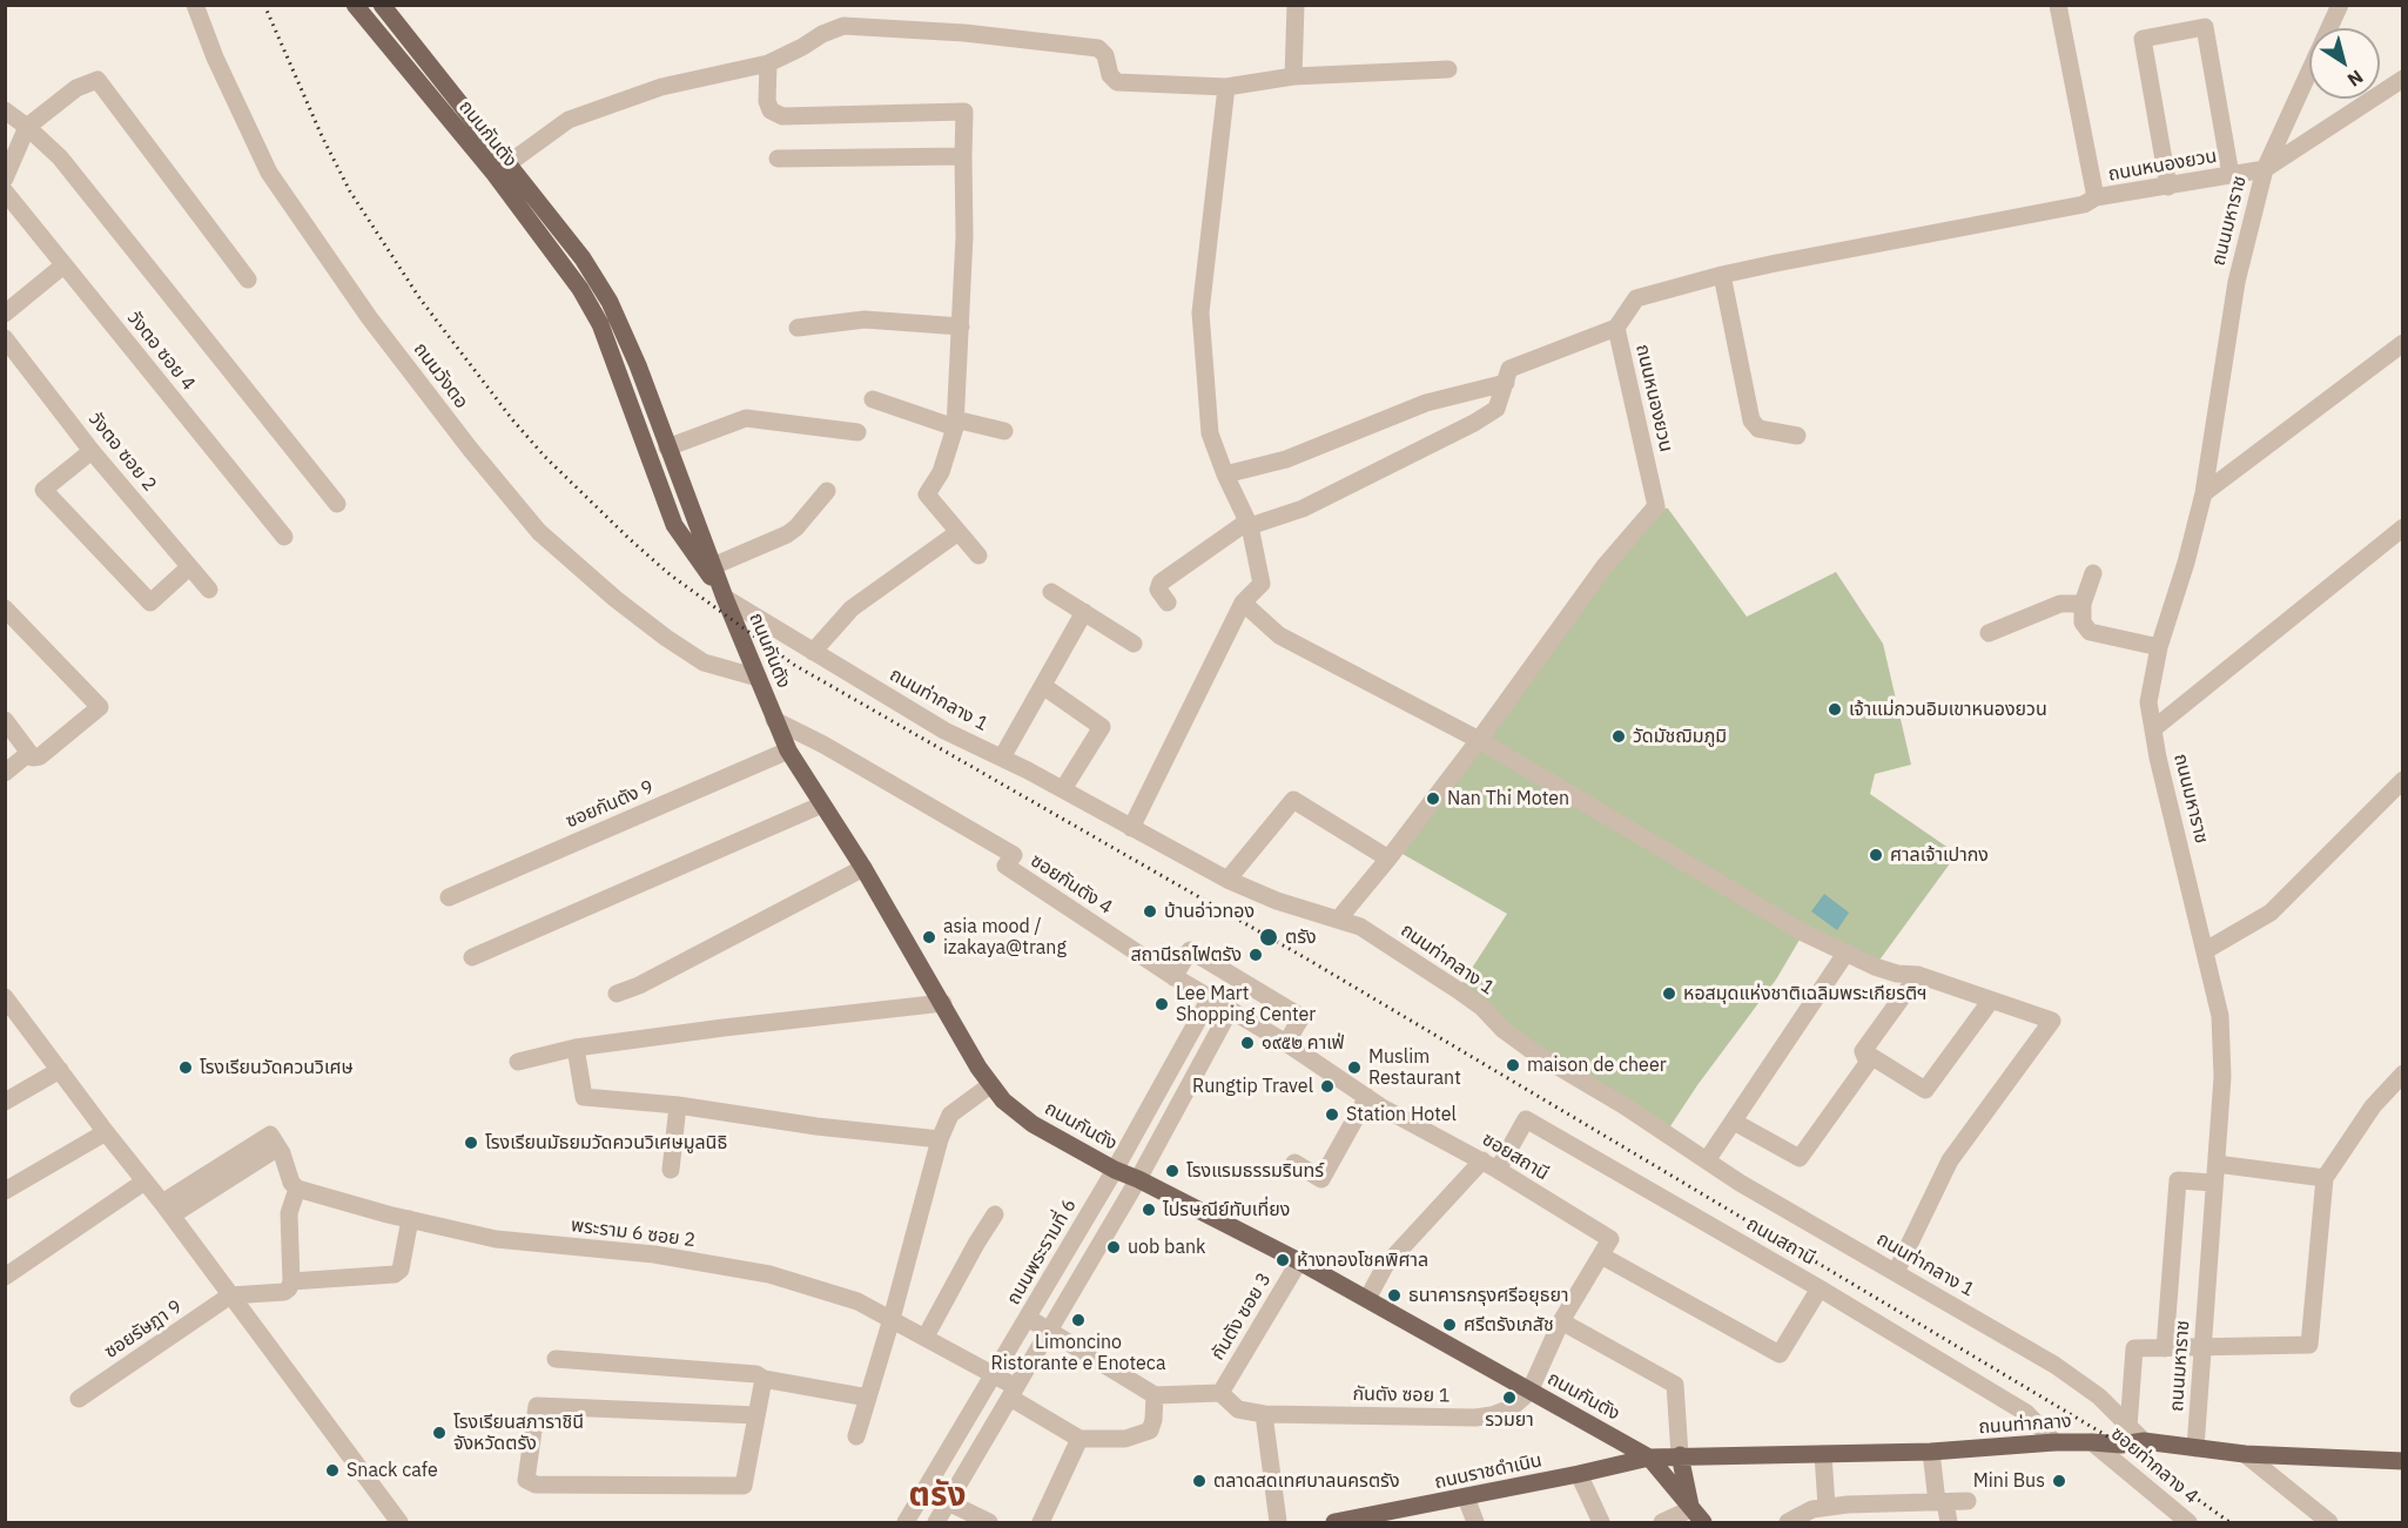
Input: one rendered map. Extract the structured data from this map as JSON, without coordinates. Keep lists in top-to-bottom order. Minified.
{"streets":{"main road":["ถนนกันตัง","ถนนท่ากลาง","ถนนราชดำเนิน"],"street":["ถนนหนองยวน","ถนนมหาราช","วังตอ ซอย 4","ถนนวังตอ","วังตอ ซอย 2","ถนนท่ากลาง 1","ซอยกันตัง 9","ซอยกันตัง 4","ซอยสถานี","พระราม 6 ซอย 2","ถนนสถานี","ถนนพระรามที่ 6","กันตัง ซอย 3","ซอยรัษฎา 9","กันตัง ซอย 1","ซอยท่ากลาง 4"]},"crossings":[["ถนนกันตัง","ถนนวังตอ"],["ถนนกันตัง","ถนนท่ากลาง 1"],["ถนนกันตัง","ซอยกันตัง 9"],["ถนนกันตัง","ซอยกันตัง 4"],["ถนนกันตัง","ถนนพระรามที่ 6"],["ถนนกันตัง","กันตัง ซอย 3"],["ถนนกันตัง","กันตัง ซอย 1"],["ถนนกันตัง","ถนนท่ากลาง"],["ถนนกันตัง","ถนนราชดำเนิน"],["ถนนหนองยวน","ถนนมหาราช"],["ถนนหนองยวน","ถนนท่ากลาง 1"],["ถนนมหาราช","ถนนท่ากลาง"],["ถนนท่ากลาง 1","ถนนท่ากลาง"],["ซอยกันตัง 4","ซอยสถานี"],["ซอยกันตัง 4","ถนนพระรามที่ 6"],["ซอยสถานี","ถนนสถานี"],["พระราม 6 ซอย 2","ถนนพระรามที่ 6"],["ถนนสถานี","ถนนท่ากลาง"],["กันตัง ซอย 3","กันตัง ซอย 1"],["ถนนท่ากลาง","ซอยท่ากลาง 4"],["ถนนท่ากลาง","ถนนราชดำเนิน"]],"districts":["ตรัง"],"places":["เจ้าเเม่กวนอิมเขาหนองยวน","วัดมัชฌิมภูมิ","Nan Thi Moten","ศาลเจ้าเปากง","บ้านอ่าวทอง","asia mood / izakaya@trang","ตรัง","สถานีรถไฟตรัง","หอสมุดแห่งชาติเฉลิมพระเกียรติฯ","Lee Mart Shopping Center","๑๙๕๒ คาเฟ่","maison de cheer","โรงเรียนวัดควนวิเศษ","Muslim Restaurant","Rungtip Travel","Station Hotel","โรงเรียนมัธยมวัดควนวิเศษมูลนิธิ","โรงแรมธรรมรินทร์","ไปรษณีย์ทับเที่ยง","uob bank","ห้างทองโชคพิศาล","ธนาคารกรุงศรีอยุธยา","Limoncino Ristorante e Enoteca","ศรีตรังเภสัช","รวมยา","โรงเรียนสภาราชินี จังหวัดตรัง","Snack cafe","ตลาดสดเทศบาลนครตรัง","Mini Bus"],"north":"bottom right"}
